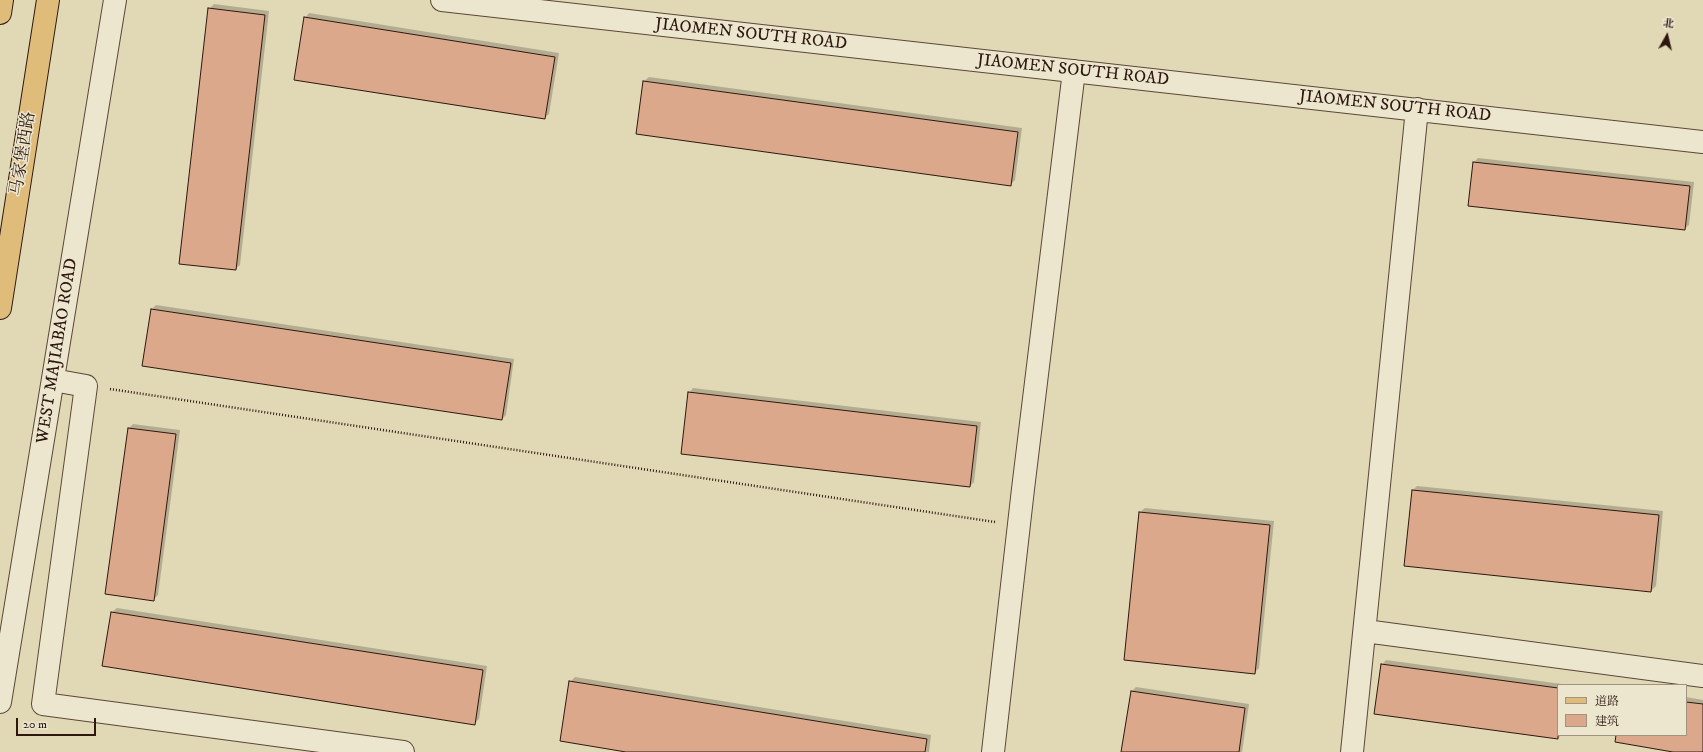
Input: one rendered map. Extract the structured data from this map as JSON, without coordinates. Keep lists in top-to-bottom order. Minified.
{"streets":{"main road":["马家堡西路"],"street":["JIAOMEN SOUTH ROAD","WEST MAJIABAO ROAD"]},"legend":["道路","建筑"],"scale_bar":"20 m","north":"top"}
